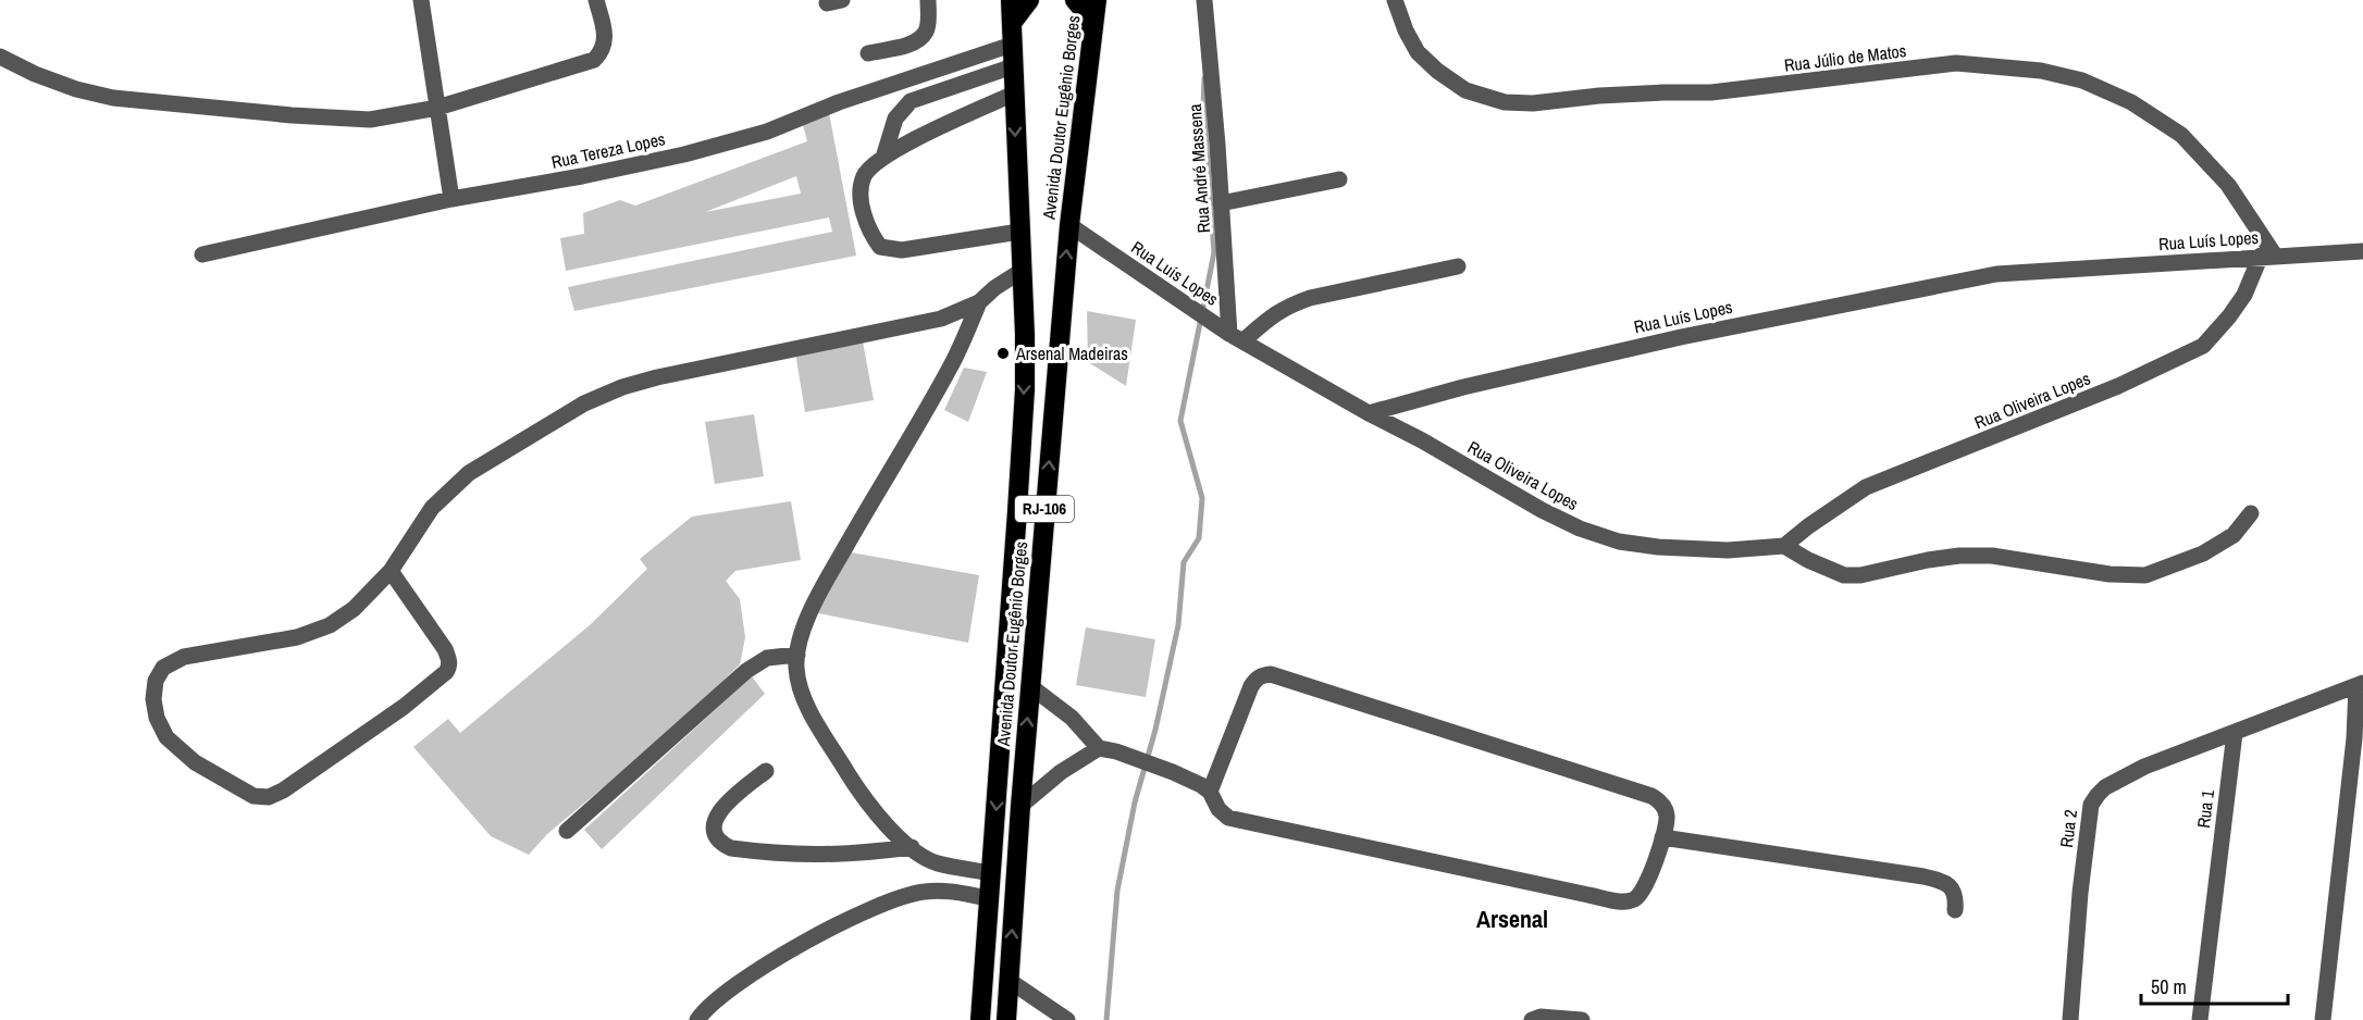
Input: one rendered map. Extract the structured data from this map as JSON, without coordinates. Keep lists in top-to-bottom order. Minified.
{"streets":{"highway":["Avenida Doutor Eugênio Borges","RJ-106"],"street":["Rua Júlio de Matos","Rua Tereza Lopes","Rua André Massena","Rua Luís Lopes","Rua Oliveira Lopes","Rua 1","Rua 2"]},"crossings":[["Rua Júlio de Matos","Rua Luís Lopes"],["Rua Júlio de Matos","Rua Oliveira Lopes"],["Avenida Doutor Eugênio Borges","Rua Tereza Lopes"],["Avenida Doutor Eugênio Borges","Rua Luís Lopes"],["Rua André Massena","Rua Luís Lopes"],["Rua Luís Lopes","Rua Oliveira Lopes"],["Rua 1","Rua 2"]],"districts":["Arsenal"],"places":["Arsenal Madeiras"],"scale_bar":"50 m"}
